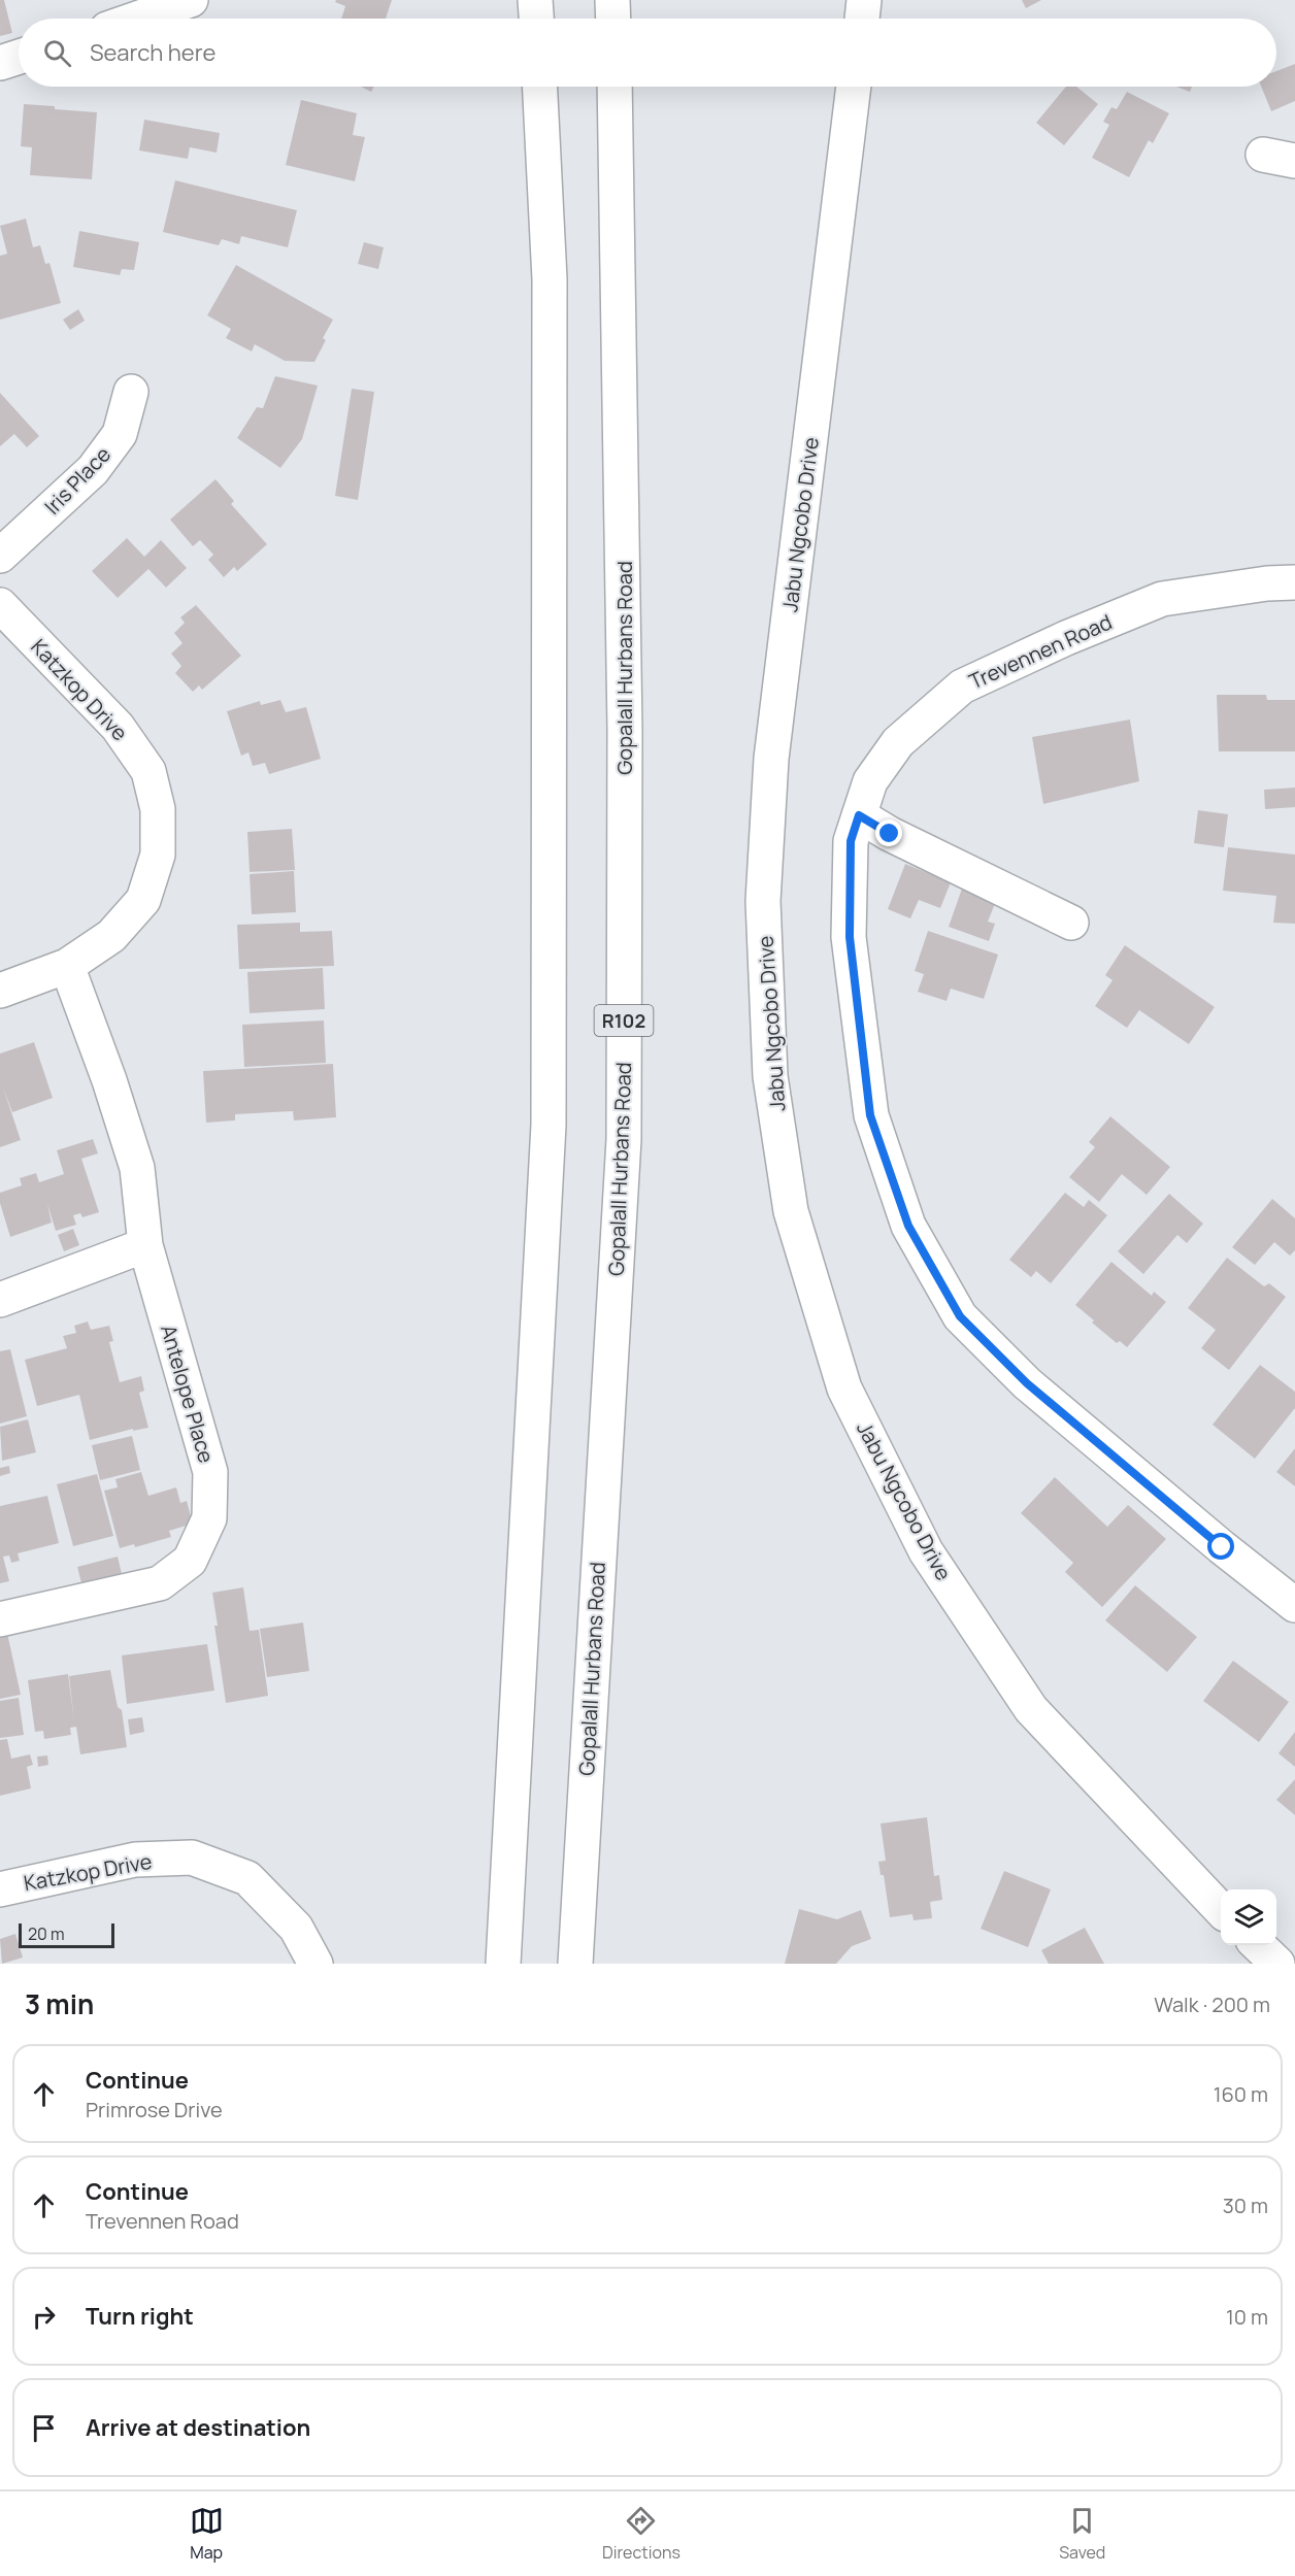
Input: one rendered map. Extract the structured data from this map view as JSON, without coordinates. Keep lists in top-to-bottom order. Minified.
{"streets":{"main road":["Iris Place","Jabu Ngcobo Drive","Trevennen Road","Gopalall Hurbans Road","Katzkop Drive","R102","Antelope Place"]},"crossings":[["Katzkop Drive","Antelope Place"]],"scale_bar":"20 m","page":{"search":"Search here","scale":"20 m","heading":["3 min","Walk · 200 m"],"list":[["Continue","Primrose Drive","160 m"],["Continue","Trevennen Road","30 m"],["Turn right","10 m"],"Arrive at destination"],"nav":["Map","Directions","Saved"]}}
